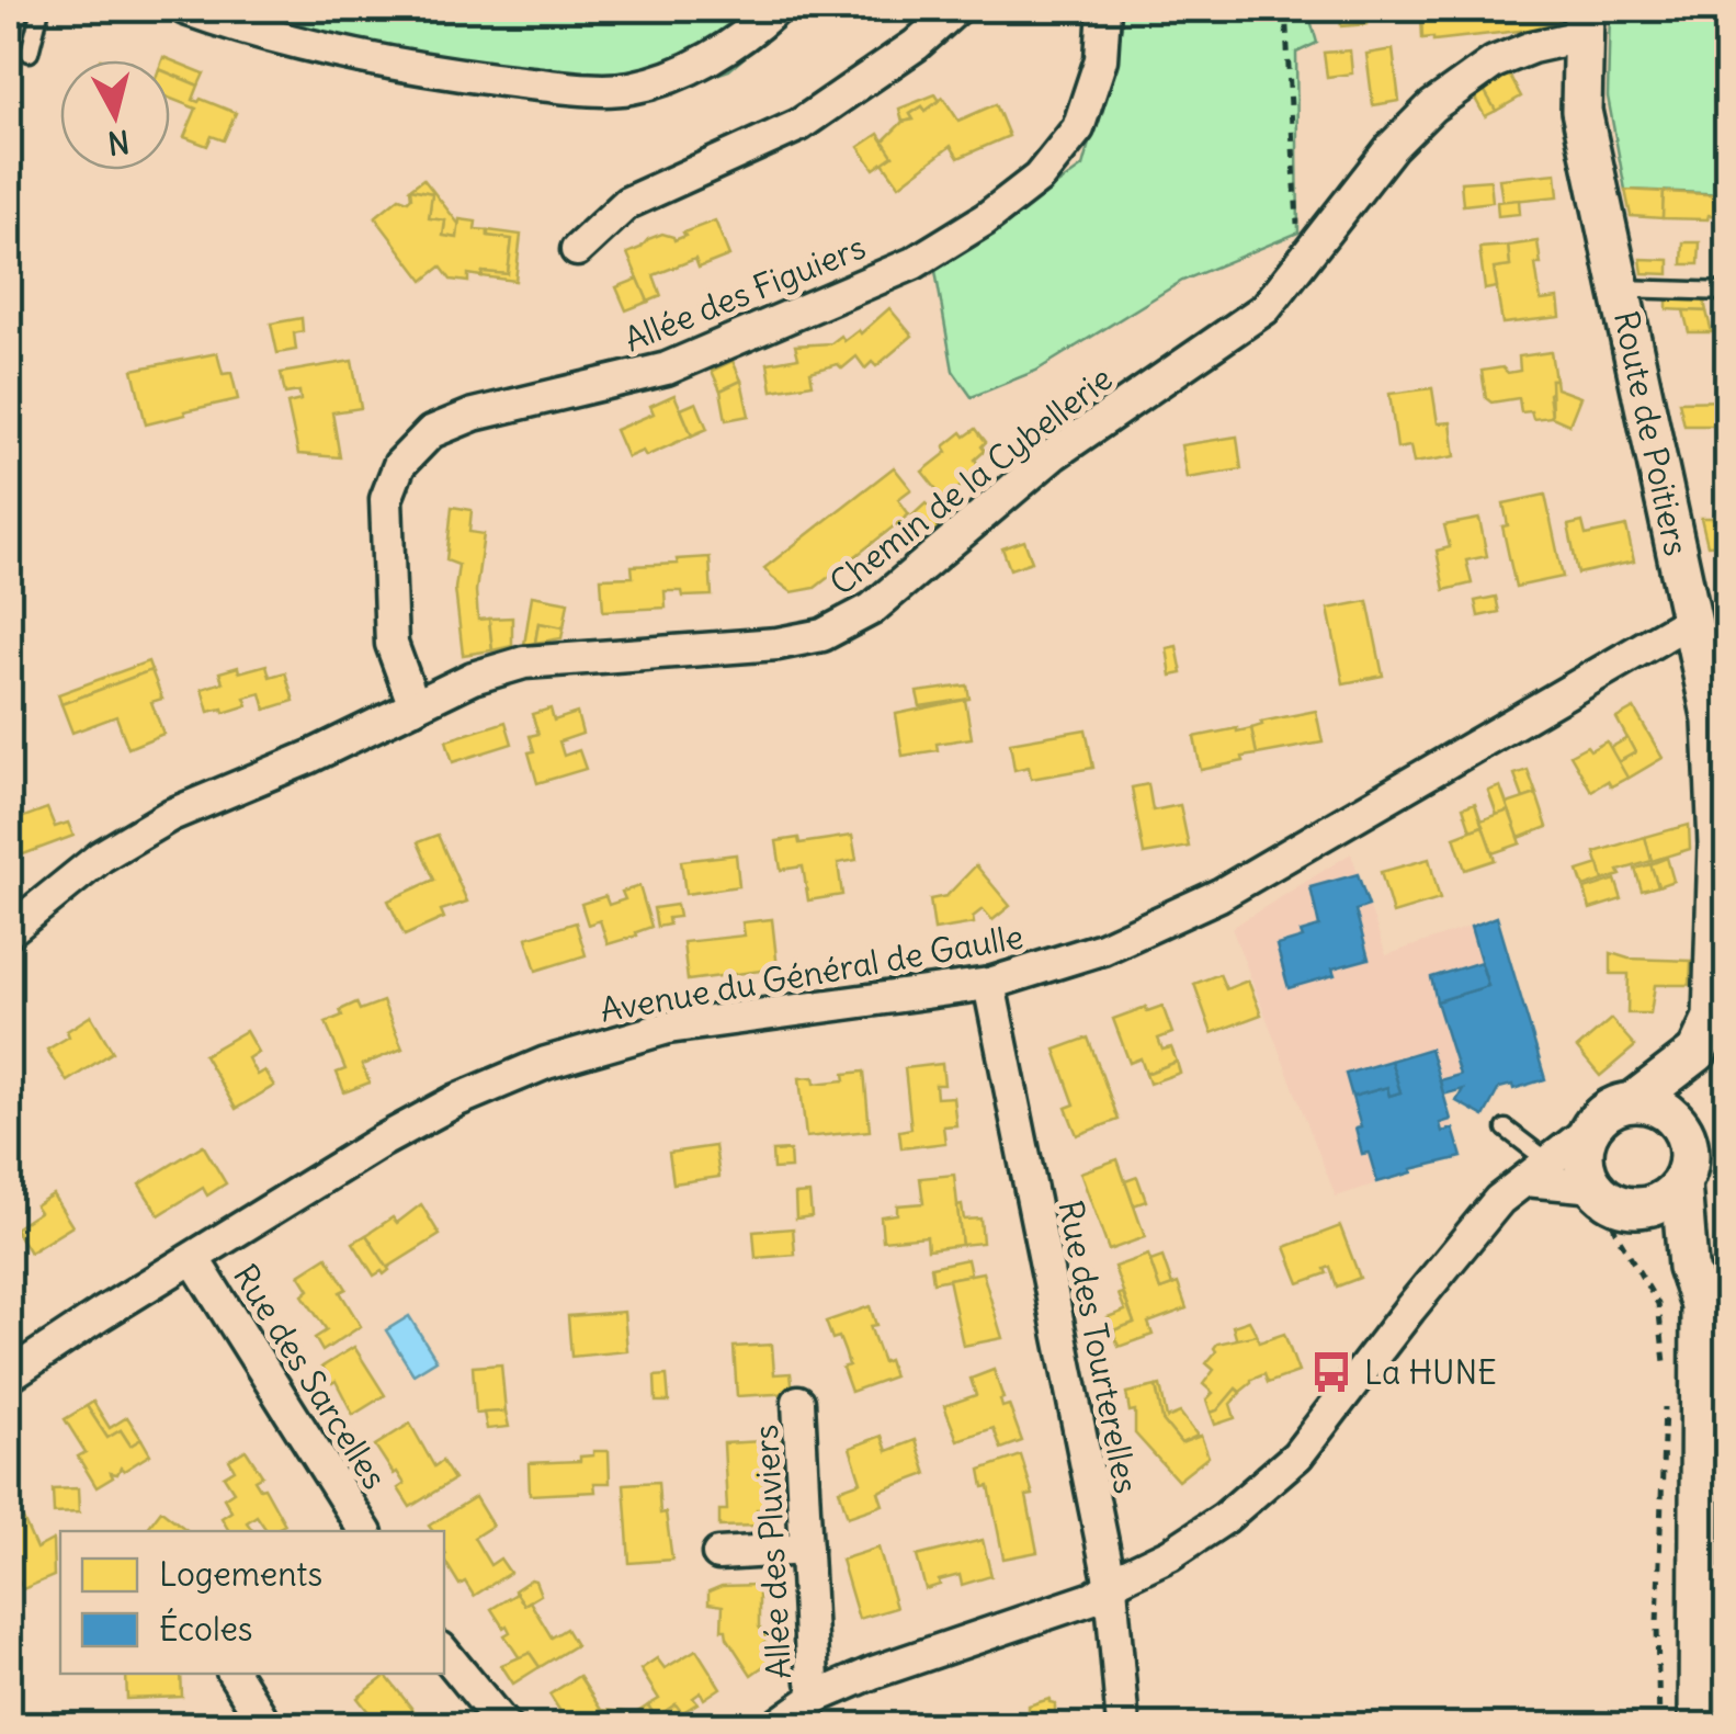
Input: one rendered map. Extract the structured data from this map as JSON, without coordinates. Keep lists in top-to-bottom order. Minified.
{"streets":{"street":["Allée des Figuiers","Route de Poitiers","Chemin de la Cybellerie","Avenue du Général de Gaulle","Rue des Tourterelles","Rue des Sarcelles","Allée des Pluviers"]},"crossings":[["Allée des Figuiers","Chemin de la Cybellerie"],["Route de Poitiers","Chemin de la Cybellerie"],["Route de Poitiers","Avenue du Général de Gaulle"],["Avenue du Général de Gaulle","Rue des Tourterelles"],["Avenue du Général de Gaulle","Rue des Sarcelles"]],"places":{"bus stop":["La HUNE"]},"legend":["Logements","Écoles"],"north":"bottom"}
